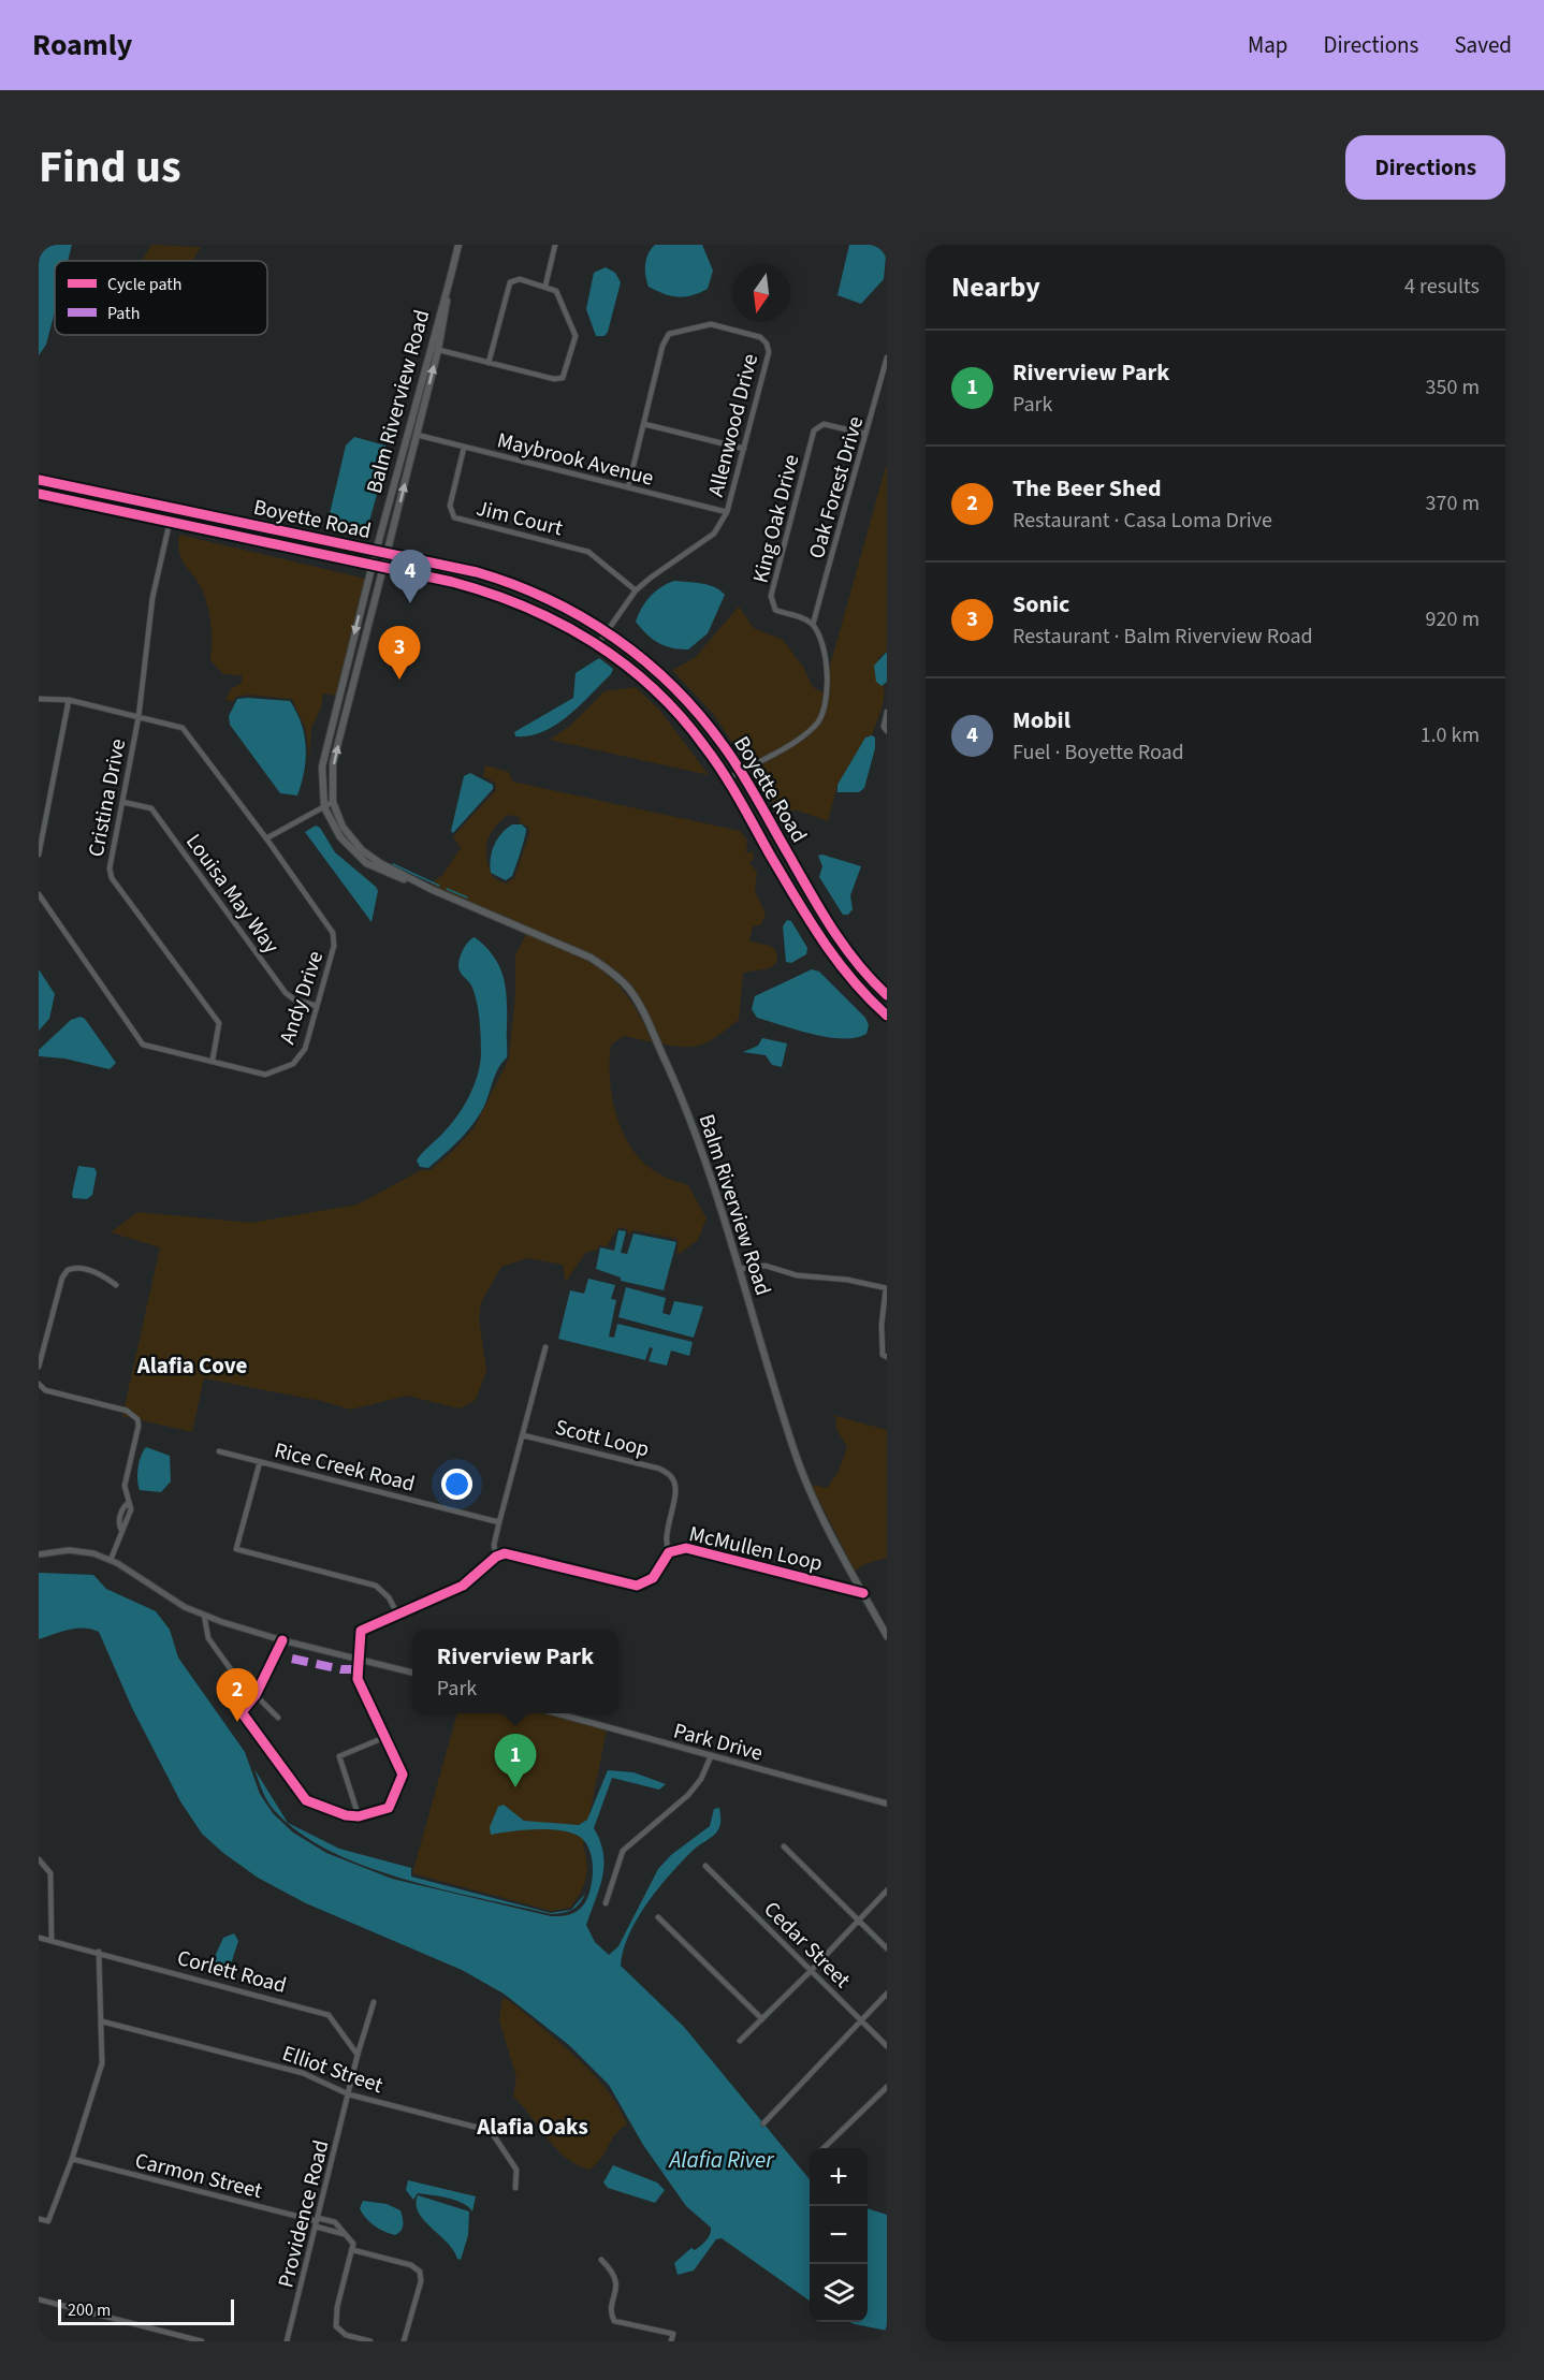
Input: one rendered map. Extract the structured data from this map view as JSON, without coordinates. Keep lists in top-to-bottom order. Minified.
{"streets":{"main road":["Balm Riverview Road","Boyette Road"],"street":["Allenwood Drive","Maybrook Avenue","Oak Forest Drive","Jim Court","King Oak Drive","Cristina Drive","Louisa May Way","Andy Drive","Scott Loop","Rice Creek Road","McMullen Loop","Park Drive","Cedar Street","Corlett Road","Elliot Street","Carmon Street","Providence Road"]},"crossings":[["Balm Riverview Road","Maybrook Avenue"],["Balm Riverview Road","Boyette Road"],["Balm Riverview Road","McMullen Loop"],["Allenwood Drive","Maybrook Avenue"],["Allenwood Drive","Jim Court"],["Allenwood Drive","Boyette Road"],["Maybrook Avenue","Jim Court"],["Oak Forest Drive","King Oak Drive"],["Boyette Road","Cristina Drive"],["Cristina Drive","Louisa May Way"],["Cristina Drive","Andy Drive"],["Louisa May Way","Andy Drive"],["Scott Loop","Rice Creek Road"],["Scott Loop","McMullen Loop"],["Elliot Street","Providence Road"],["Carmon Street","Providence Road"]],"districts":["Alafia Cove","Alafia Oaks"],"water":["Alafia River"],"legend":["Cycle path","Path"],"scale_bar":"200 m","north":"bottom","page":{"header":"Roamly","nav":["Map","Directions","Saved"],"title":"Find us","buttons":"Directions","heading":["Nearby","4 results"],"list":[{"mark":"1","name":"Riverview Park","note":"Park","value":"350 m"},{"mark":"2","name":"The Beer Shed","note":"Restaurant · Casa Loma Drive","value":"370 m"},{"mark":"3","name":"Sonic","note":"Restaurant · Balm Riverview Road","value":"920 m"},{"mark":"4","name":"Mobil","note":"Fuel · Boyette Road","value":"1.0 km"}],"pins":["4","3","2","1"],"popup":["Riverview Park","Park"],"map_buttons":["+","−"],"scale":"200 m"}}
